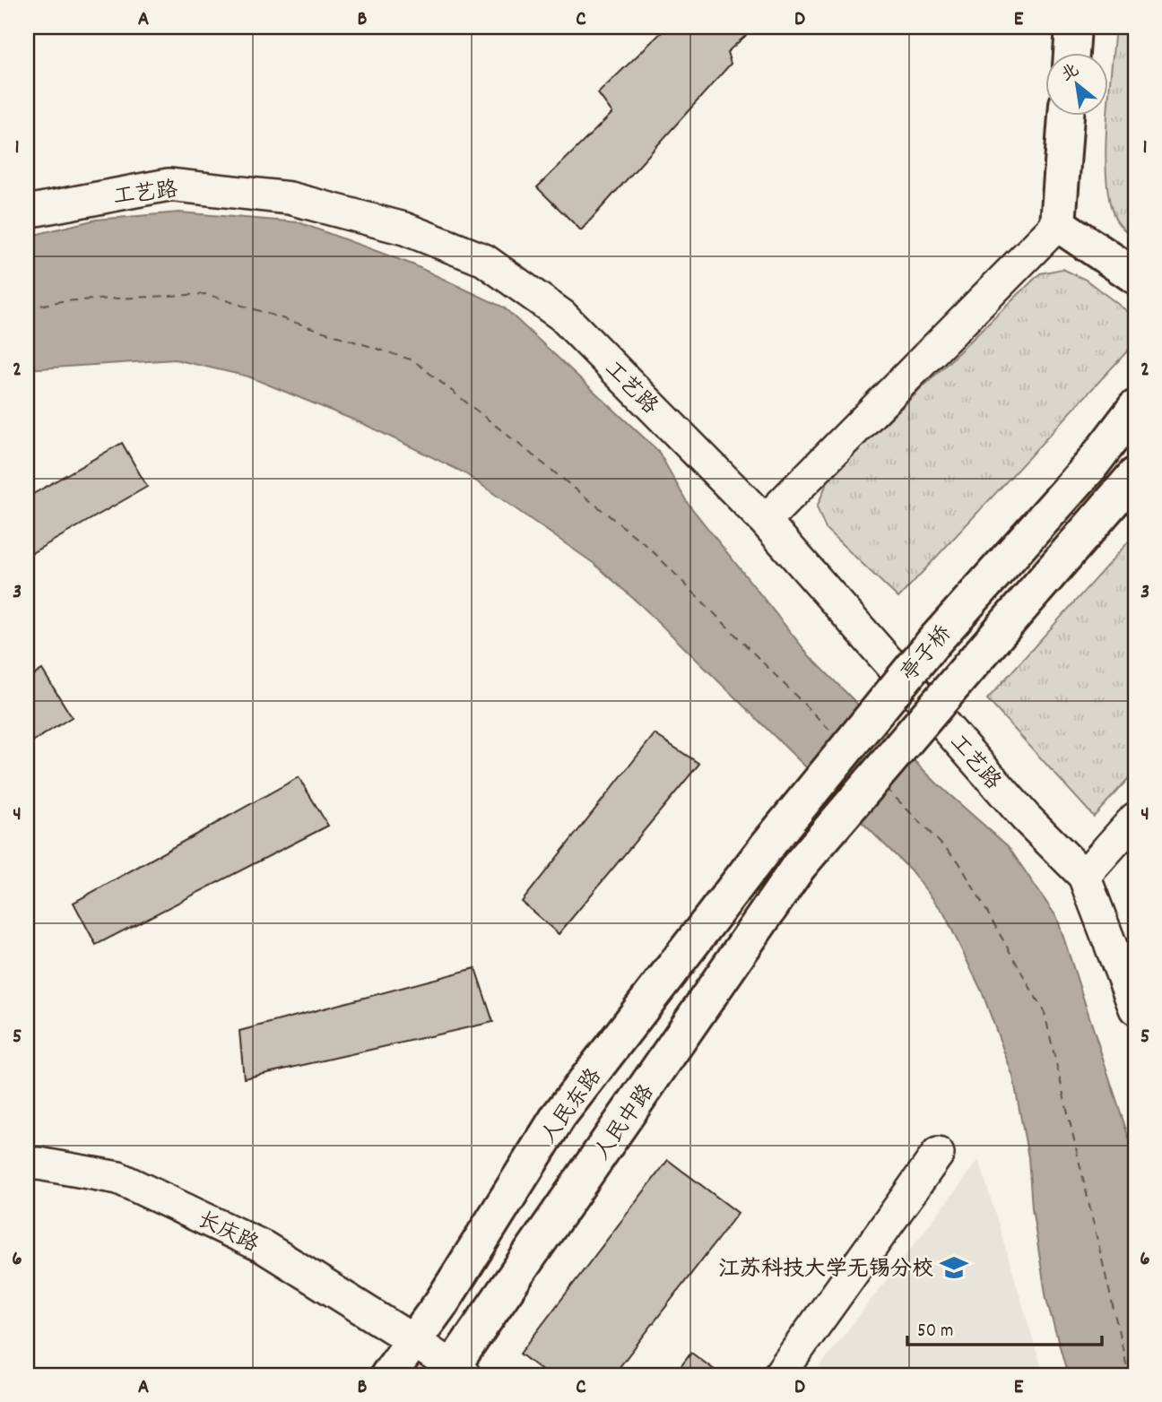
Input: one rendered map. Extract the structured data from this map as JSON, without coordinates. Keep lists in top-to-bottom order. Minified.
{"streets":{"main road":["亭子桥","人民东路","人民中路"],"street":["工艺路","长庆路"]},"crossings":[["亭子桥","人民东路"],["人民东路","长庆路"],["人民中路","长庆路"]],"places":{"school or university":["江苏科技大学无锡分校"]},"scale_bar":"50 m","north":"top left","grid":{"columns":["A","B","C","D","E"],"rows":["1","2","3","4","5","6"]}}
